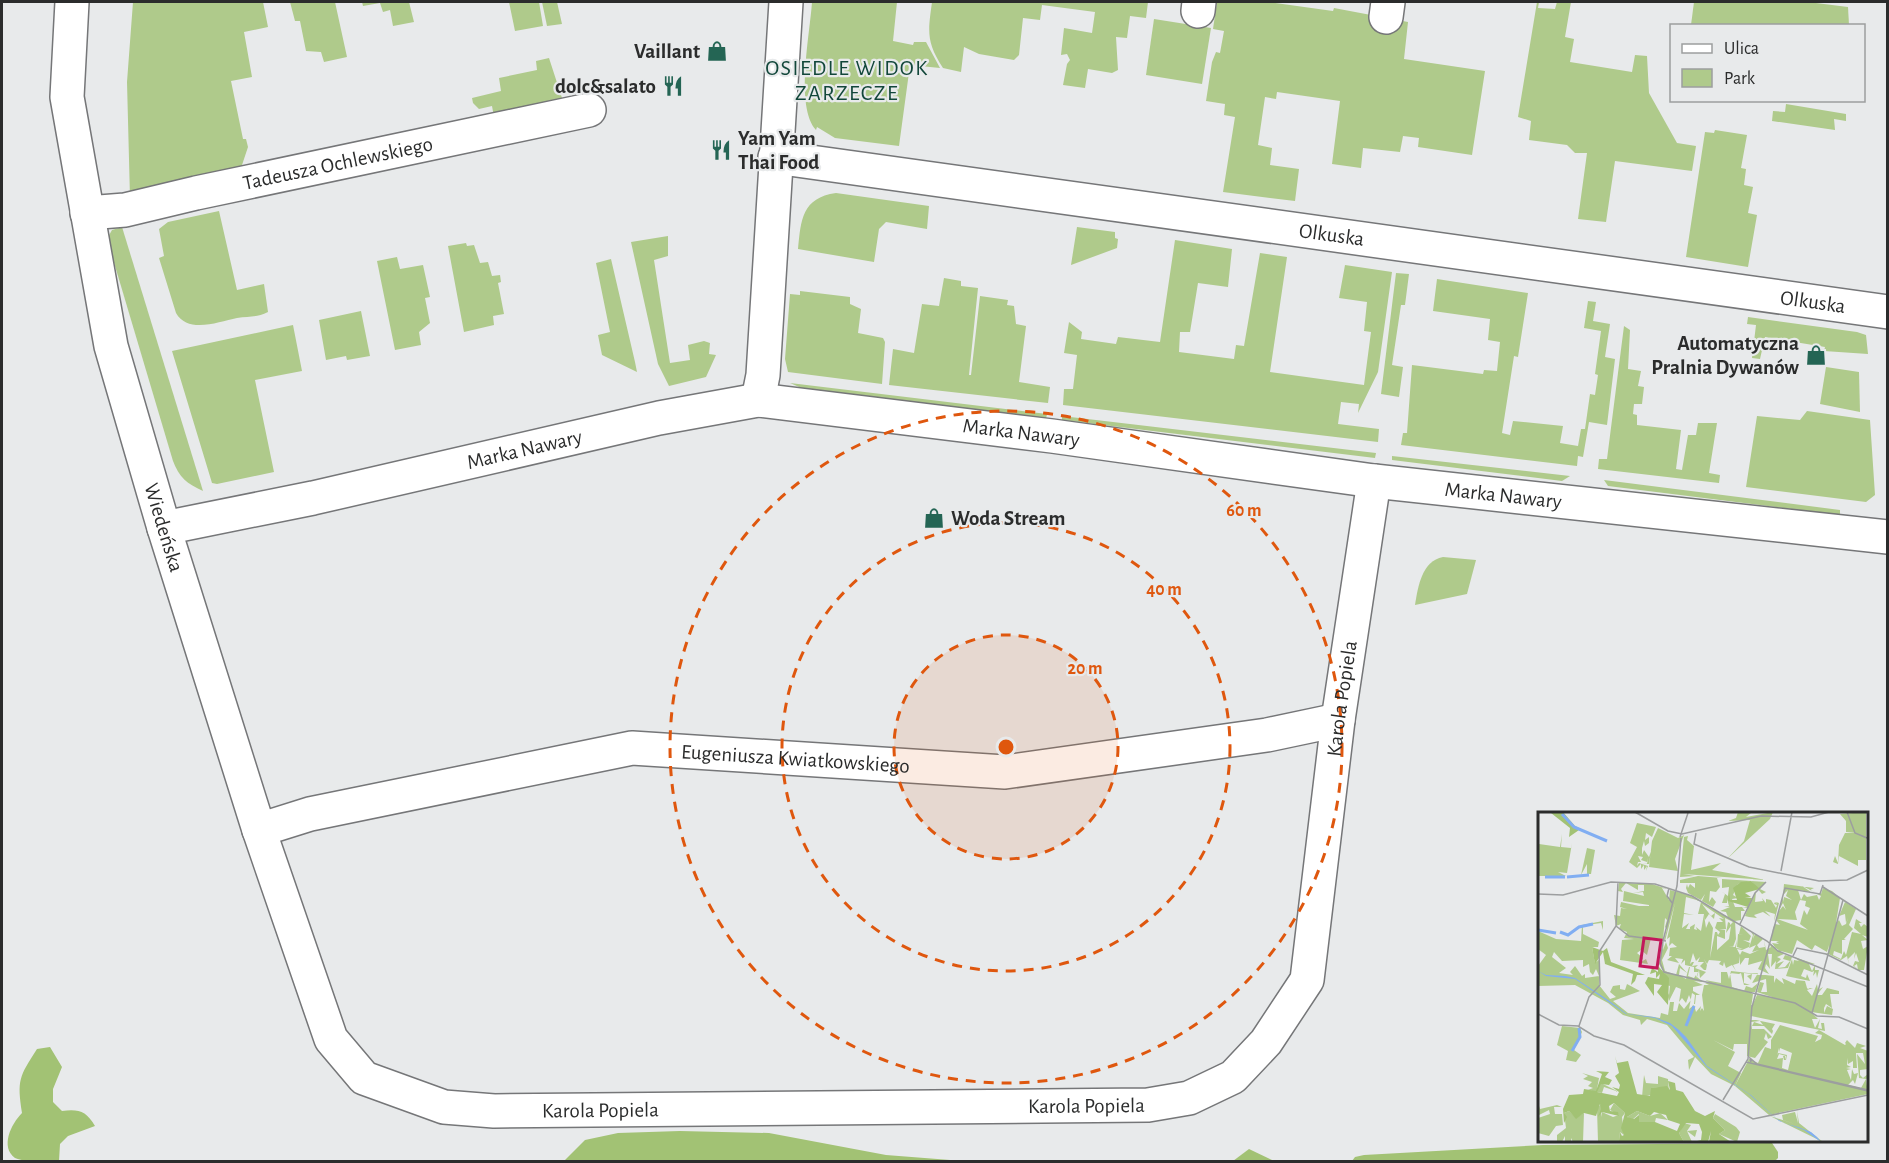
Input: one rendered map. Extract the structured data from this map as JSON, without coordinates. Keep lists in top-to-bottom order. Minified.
{"streets":{"street":["Tadeusza Ochlewskiego","Olkuska","Marka Nawary","Wiedeńska","Karola Popiela","Eugeniusza Kwiatkowskiego"]},"crossings":[["Tadeusza Ochlewskiego","Wiedeńska"],["Marka Nawary","Wiedeńska"],["Marka Nawary","Karola Popiela"],["Wiedeńska","Karola Popiela"],["Wiedeńska","Eugeniusza Kwiatkowskiego"],["Karola Popiela","Eugeniusza Kwiatkowskiego"]],"districts":["OSIEDLE WIDOK ZARZECZE"],"places":{"shop":["Vaillant","Automatyczna Pralnia Dywanów","Woda Stream"],"restaurant":["dolc&salato","Yam Yam Thai Food"]},"legend":["Ulica","Park"],"rings":["60 m","40 m","20 m"]}
